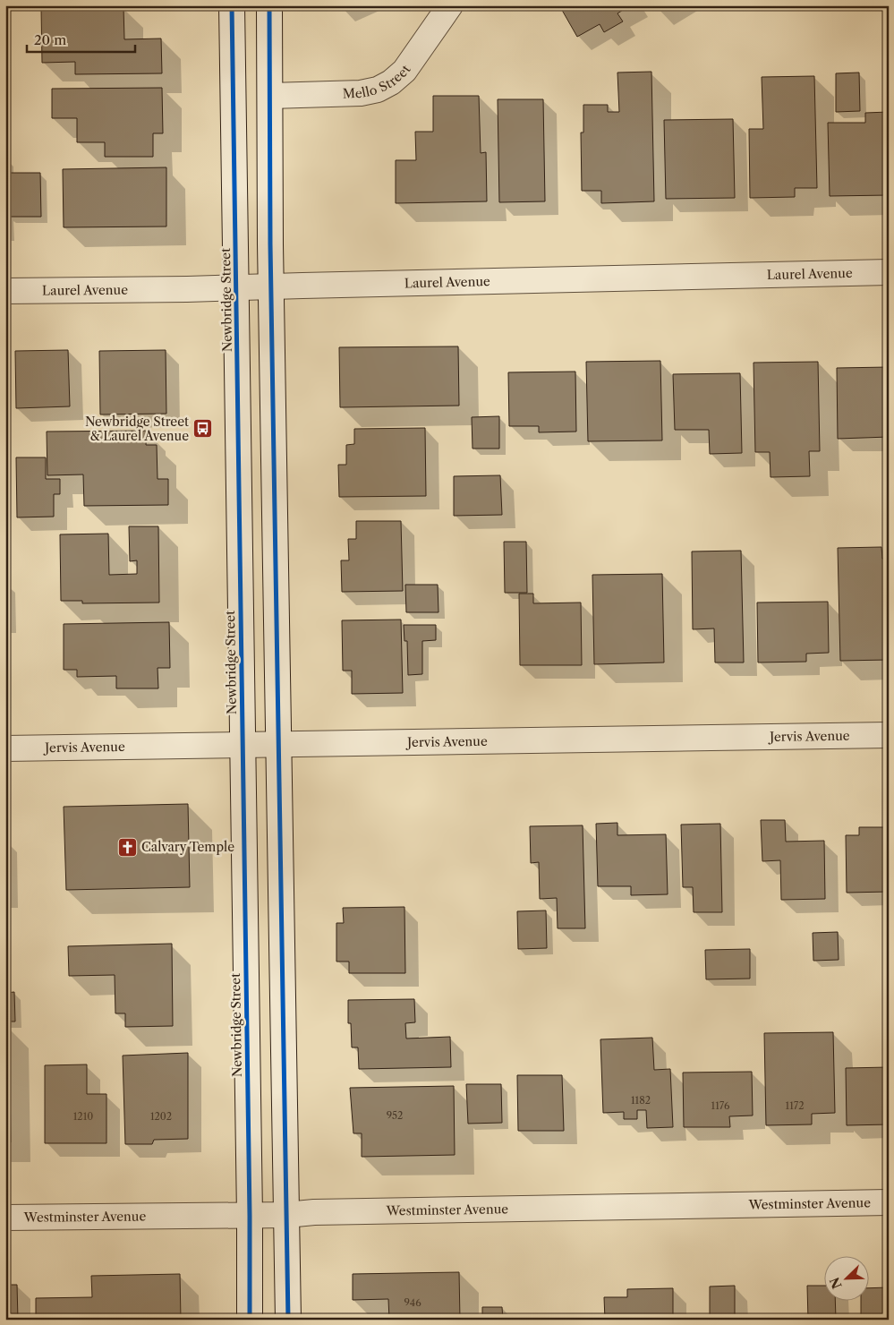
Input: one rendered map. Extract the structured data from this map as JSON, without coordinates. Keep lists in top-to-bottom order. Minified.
{"streets":{"street":["Mello Street","Laurel Avenue","Newbridge Street","Jervis Avenue","Westminster Avenue"]},"crossings":[["Laurel Avenue","Newbridge Street"],["Newbridge Street","Jervis Avenue"],["Newbridge Street","Westminster Avenue"]],"places":{"bus stop":["Newbridge Street & Laurel Avenue"],"church":["Calvary Temple"]},"house_numbers":["1182","1176","1172","952","1210","1202","946"],"scale_bar":"20 m","north":"bottom left"}
